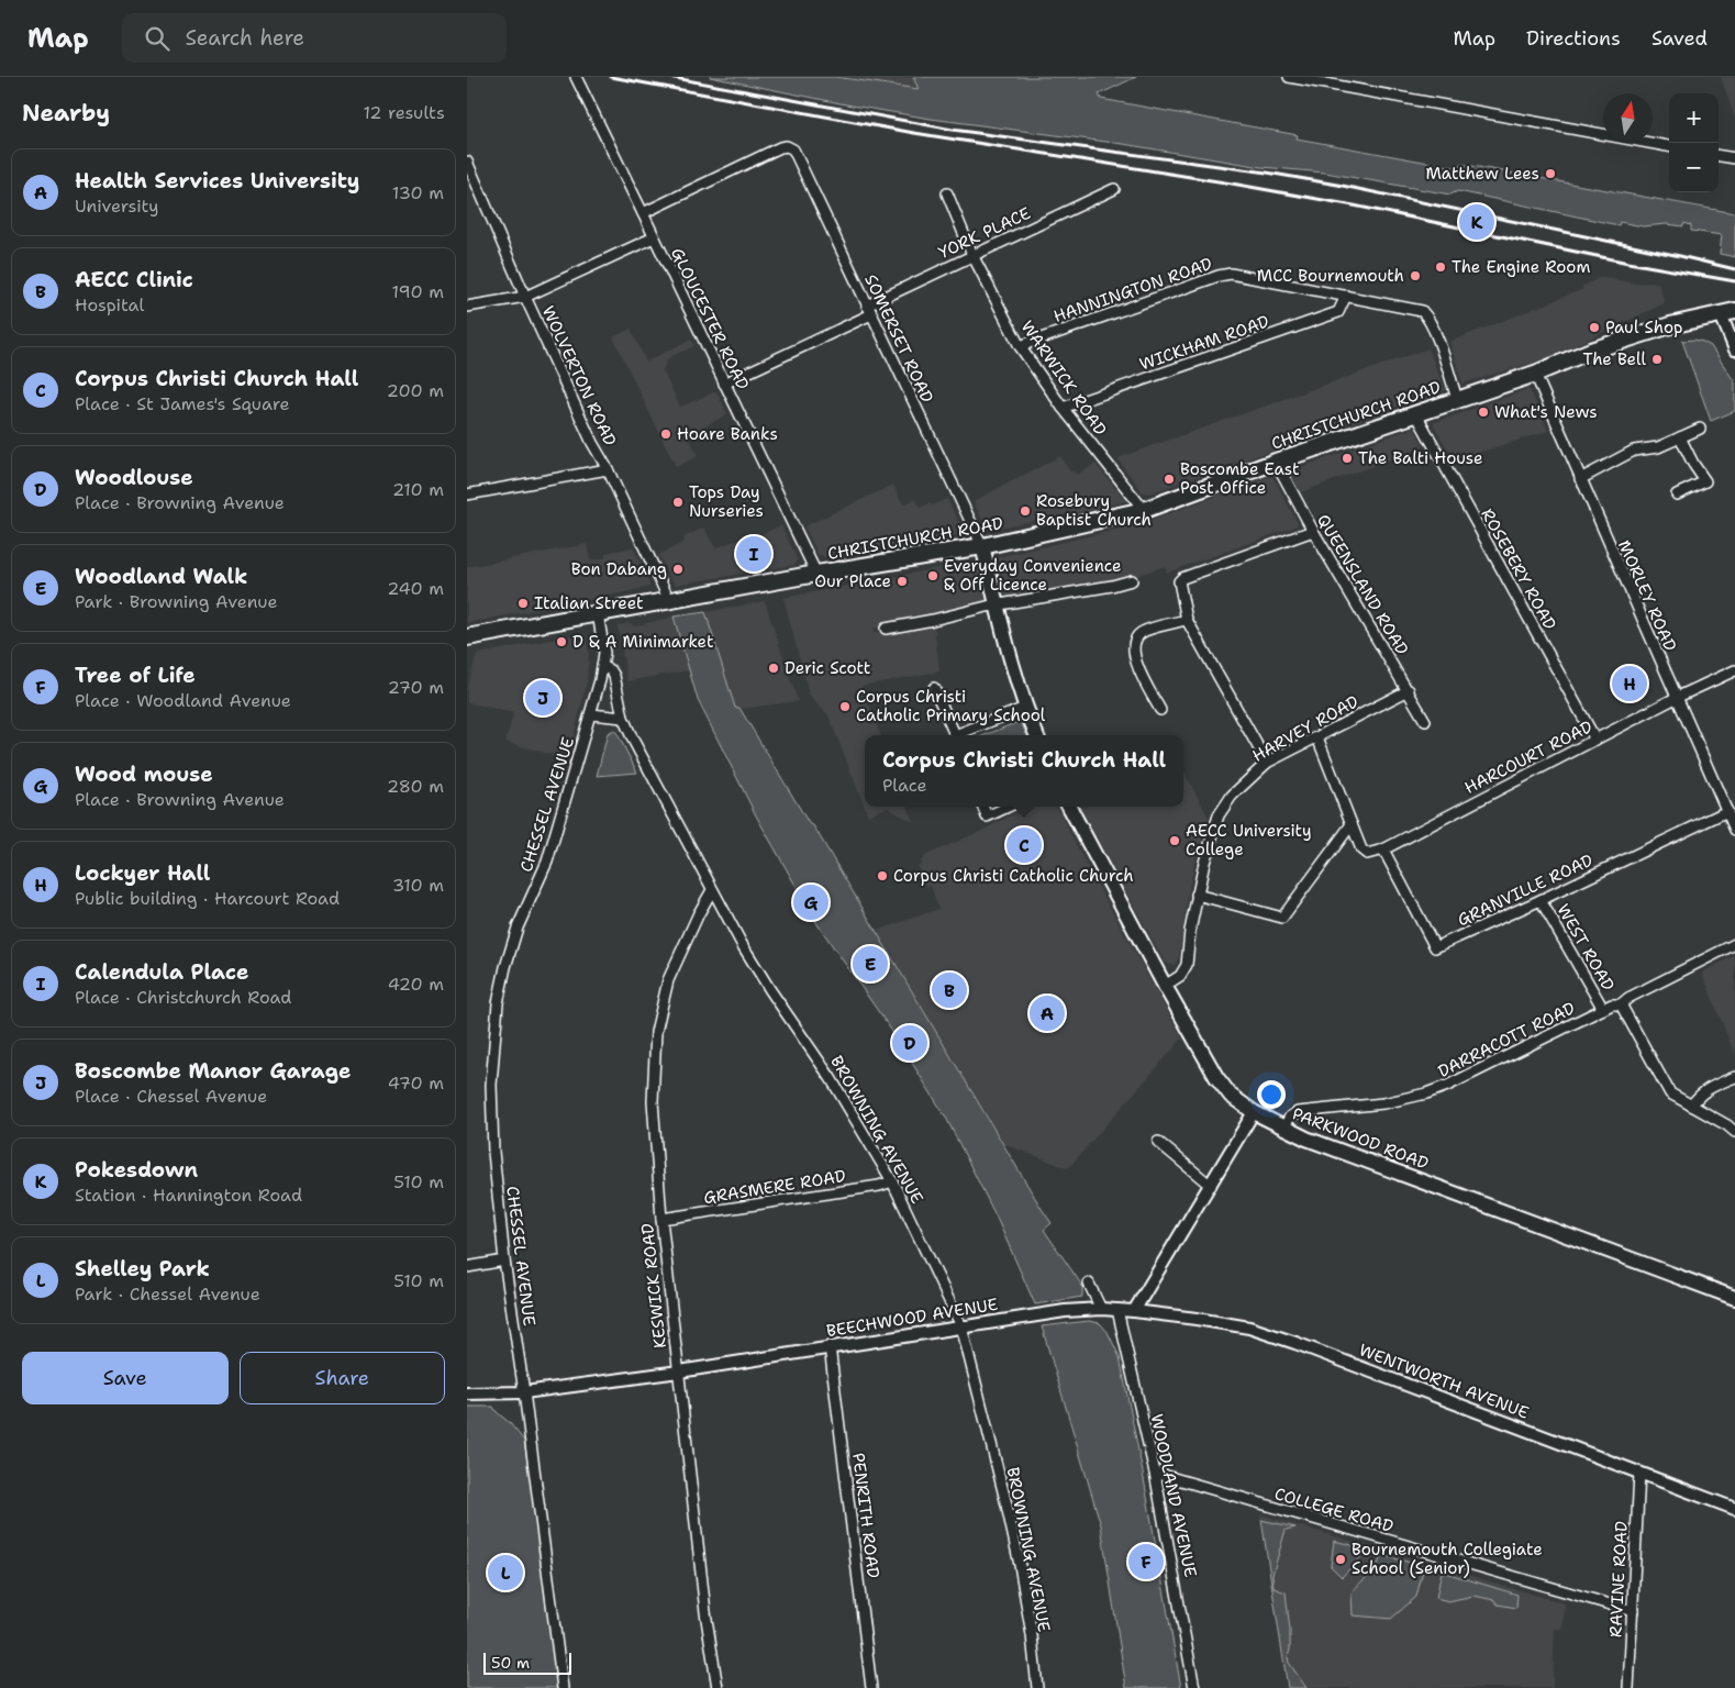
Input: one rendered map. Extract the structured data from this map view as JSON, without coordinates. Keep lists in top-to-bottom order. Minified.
{"streets":{"main road":["CHRISTCHURCH ROAD","PARKWOOD ROAD"],"street":["YORK PLACE","HANNINGTON ROAD","GLOUCESTER ROAD","SOMERSET ROAD","WICKHAM ROAD","WOLVERTON ROAD","WARWICK ROAD","ROSEBERY ROAD","QUEENSLAND ROAD","MORLEY ROAD","HARVEY ROAD","HARCOURT ROAD","CHESSEL AVENUE","GRANVILLE ROAD","WEST ROAD","DARRACOTT ROAD","BROWNING AVENUE","GRASMERE ROAD","KESWICK ROAD","BEECHWOOD AVENUE","WENTWORTH AVENUE","WOODLAND AVENUE","COLLEGE ROAD","PENRITH ROAD","RAVINE ROAD"]},"crossings":[["YORK PLACE","GLOUCESTER ROAD"],["YORK PLACE","SOMERSET ROAD"],["YORK PLACE","WARWICK ROAD"],["HANNINGTON ROAD","WICKHAM ROAD"],["HANNINGTON ROAD","WARWICK ROAD"],["HANNINGTON ROAD","CHRISTCHURCH ROAD"],["GLOUCESTER ROAD","SOMERSET ROAD"],["GLOUCESTER ROAD","CHRISTCHURCH ROAD"],["SOMERSET ROAD","CHRISTCHURCH ROAD"],["WICKHAM ROAD","WARWICK ROAD"],["WOLVERTON ROAD","CHRISTCHURCH ROAD"],["WARWICK ROAD","CHRISTCHURCH ROAD"],["CHRISTCHURCH ROAD","ROSEBERY ROAD"],["CHRISTCHURCH ROAD","QUEENSLAND ROAD"],["CHRISTCHURCH ROAD","MORLEY ROAD"],["CHRISTCHURCH ROAD","CHESSEL AVENUE"],["ROSEBERY ROAD","HARCOURT ROAD"],["QUEENSLAND ROAD","HARVEY ROAD"],["MORLEY ROAD","HARCOURT ROAD"],["MORLEY ROAD","GRANVILLE ROAD"],["HARVEY ROAD","PARKWOOD ROAD"],["HARCOURT ROAD","GRANVILLE ROAD"],["CHESSEL AVENUE","BROWNING AVENUE"],["CHESSEL AVENUE","BEECHWOOD AVENUE"],["GRANVILLE ROAD","WEST ROAD"],["WEST ROAD","DARRACOTT ROAD"],["DARRACOTT ROAD","PARKWOOD ROAD"],["BROWNING AVENUE","GRASMERE ROAD"],["BROWNING AVENUE","KESWICK ROAD"],["BROWNING AVENUE","BEECHWOOD AVENUE"],["GRASMERE ROAD","KESWICK ROAD"],["KESWICK ROAD","BEECHWOOD AVENUE"],["BEECHWOOD AVENUE","WENTWORTH AVENUE"],["BEECHWOOD AVENUE","WOODLAND AVENUE"],["BEECHWOOD AVENUE","PENRITH ROAD"],["WENTWORTH AVENUE","RAVINE ROAD"],["WOODLAND AVENUE","COLLEGE ROAD"],["COLLEGE ROAD","RAVINE ROAD"]],"places":["Matthew Lees","The Engine Room","MCC Bournemouth","Paul Shop","The Bell","What's News","Hoare Banks","The Balti House","Boscombe East Post Office","Tops Day Nurseries","Rosebury Baptist Church","Bon Dabang","Everyday Convenience & Off Licence","Our Place","Italian Street","D & A Minimarket","Deric Scott","Corpus Christi Catholic Primary School","AECC University College","Corpus Christi Catholic Church","Bournemouth Collegiate School (Senior)"],"scale_bar":"50 m","north":"top","page":{"header":"Map","search":"Search here","nav":["Map","Directions","Saved"],"heading":["Nearby","12 results"],"map_buttons":["+","−"],"list":[{"mark":"A","name":"Health Services University","note":"University","value":"130 m"},{"mark":"B","name":"AECC Clinic","note":"Hospital","value":"190 m"},{"mark":"C","name":"Corpus Christi Church Hall","note":"Place · St James's Square","value":"200 m"},{"mark":"D","name":"Woodlouse","note":"Place · Browning Avenue","value":"210 m"},{"mark":"E","name":"Woodland Walk","note":"Park · Browning Avenue","value":"240 m"},{"mark":"F","name":"Tree of Life","note":"Place · Woodland Avenue","value":"270 m"},{"mark":"G","name":"Wood mouse","note":"Place · Browning Avenue","value":"280 m"},{"mark":"H","name":"Lockyer Hall","note":"Public building · Harcourt Road","value":"310 m"},{"mark":"I","name":"Calendula Place","note":"Place · Christchurch Road","value":"420 m"},{"mark":"J","name":"Boscombe Manor Garage","note":"Place · Chessel Avenue","value":"470 m"},{"mark":"K","name":"Pokesdown","note":"Station · Hannington Road","value":"510 m"},{"mark":"L","name":"Shelley Park","note":"Park · Chessel Avenue","value":"510 m"}],"pins":["K","I","H","J","C","G","E","B","A","D","F","L"],"popup":["Corpus Christi Church Hall","Place"],"buttons":["Save","Share"],"scale":"50 m"}}
